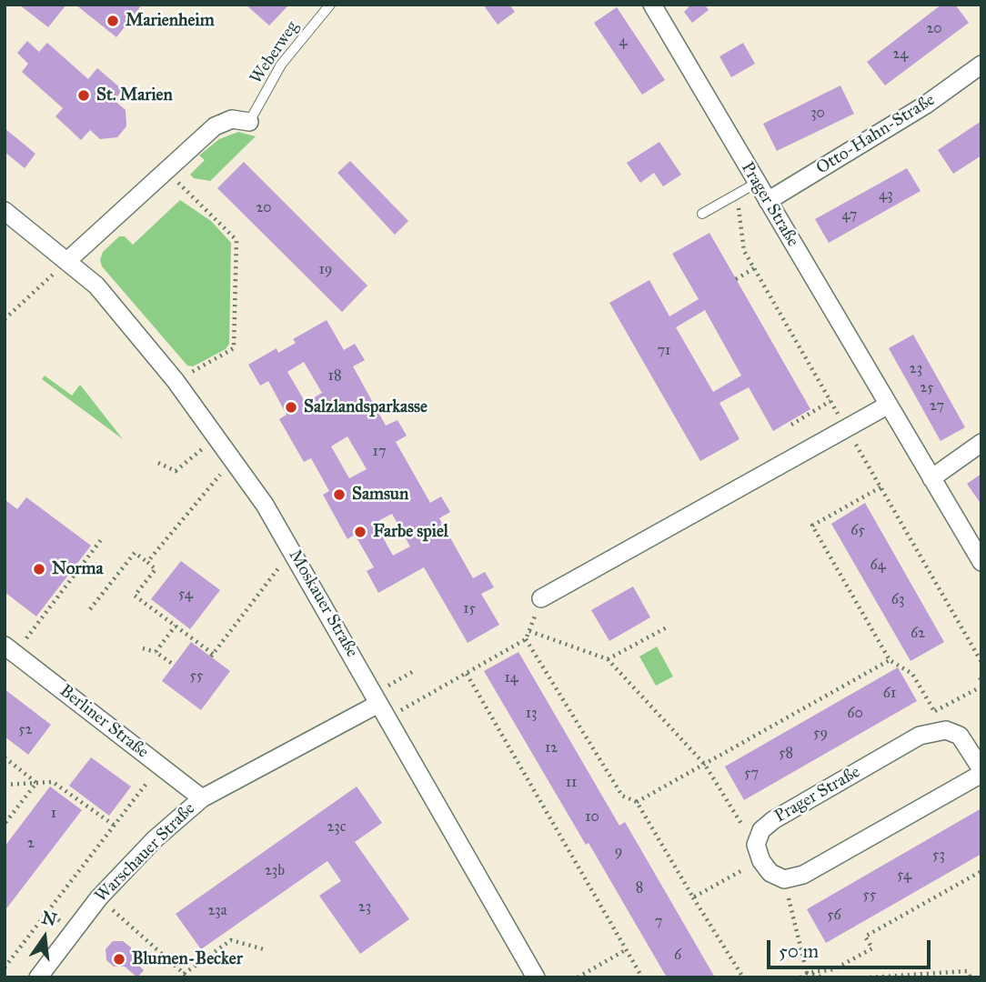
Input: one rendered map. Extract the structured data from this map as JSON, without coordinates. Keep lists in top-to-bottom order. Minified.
{"streets":{"street":["Otto-Hahn-Straße","Prager Straße","Moskauer Straße","Berliner Straße","Warschauer Straße"],"lane":["Weberweg"]},"crossings":[["Otto-Hahn-Straße","Prager Straße"],["Moskauer Straße","Warschauer Straße"],["Berliner Straße","Warschauer Straße"]],"places":["Marienheim","St. Marien","Salzlandsparkasse","Samsun","Farbe spiel","Norma","Blumen-Becker"],"house_numbers":["20","4","24","30","43","20","47","19","71","23","18","25","27","17","65","64","54","63","15","62","55","14","61","13","60","52","59","12","58","57","11","1","10","23c","2","9","53","23b","54","8","55","23","23a","56","7","6"],"scale_bar":"50 m","north":"top"}
